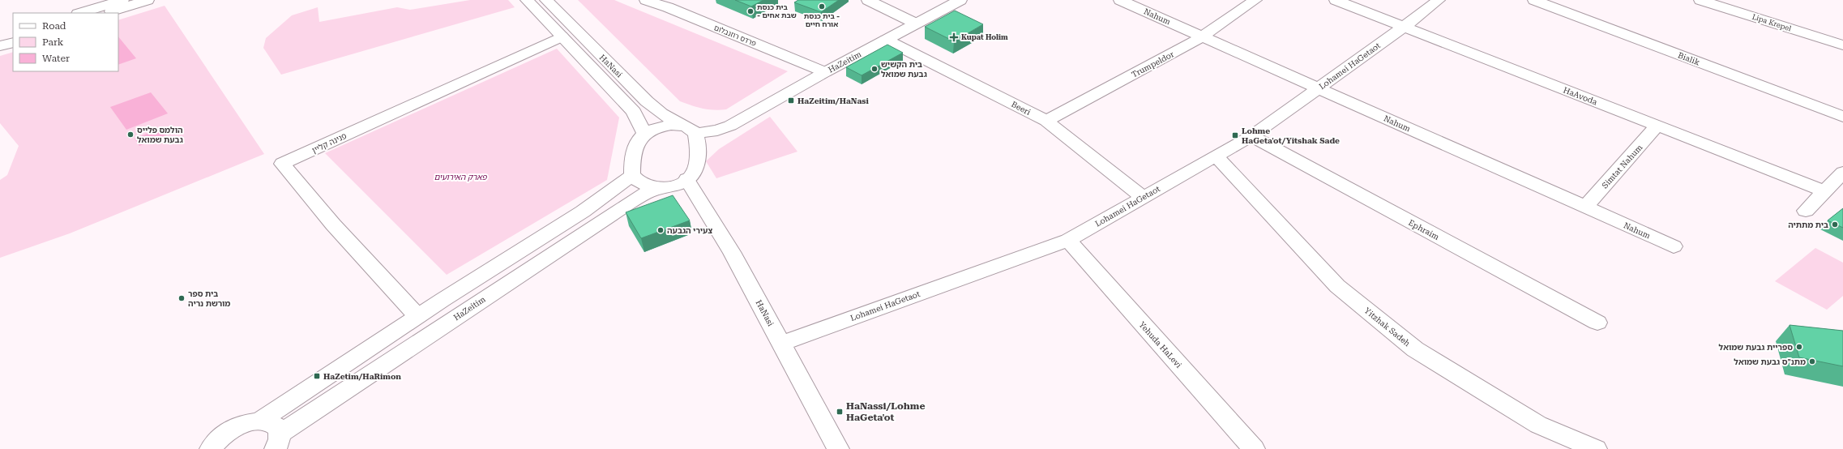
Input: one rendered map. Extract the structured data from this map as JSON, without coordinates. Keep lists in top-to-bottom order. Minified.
{"streets":{"street":["Nahum","Lipa Krepel","פרדס רוזנבלום","Bialik","HaZeitim","Trumpeldor","HaNasi","Lohamei HaGetaot","HaAvoda","Beeri","פנינה קליין","Simtat Nahum","Ephraim","Yitzhak Sadeh","Yehuda HaLevi"]},"crossings":[["Nahum","Trumpeldor"],["Nahum","Lohamei HaGetaot"],["Nahum","Simtat Nahum"],["פרדס רוזנבלום","HaZeitim"],["HaZeitim","HaNasi"],["HaZeitim","Beeri"],["Trumpeldor","Beeri"],["HaNasi","Lohamei HaGetaot"],["HaNasi","פנינה קליין"],["Lohamei HaGetaot","HaAvoda"],["Lohamei HaGetaot","Beeri"],["Lohamei HaGetaot","Ephraim"],["Lohamei HaGetaot","Yitzhak Sadeh"],["Lohamei HaGetaot","Yehuda HaLevi"],["HaAvoda","Simtat Nahum"]],"parks":["פארק האירועים"],"places":{"other":["בית כנסת - אורח חיים","בית כנסת - שבת אחים","בית הקשיש גבעת שמואל","הולמס פלייס גבעת שמואל","בית מתתיה","צעירי הגבעה","בית ספר מורשת נריה","ספריית גבעת שמואל","מתנ\"ס גבעת שמואל"],"health":["Kupat Holim"],"transit":["HaZeitim/HaNasi","Lohme HaGeta'ot/Yitshak Sade","HaZetim/HaRimon","HaNassi/Lohme HaGeta'ot"]},"legend":["Road","Park","Water"]}
